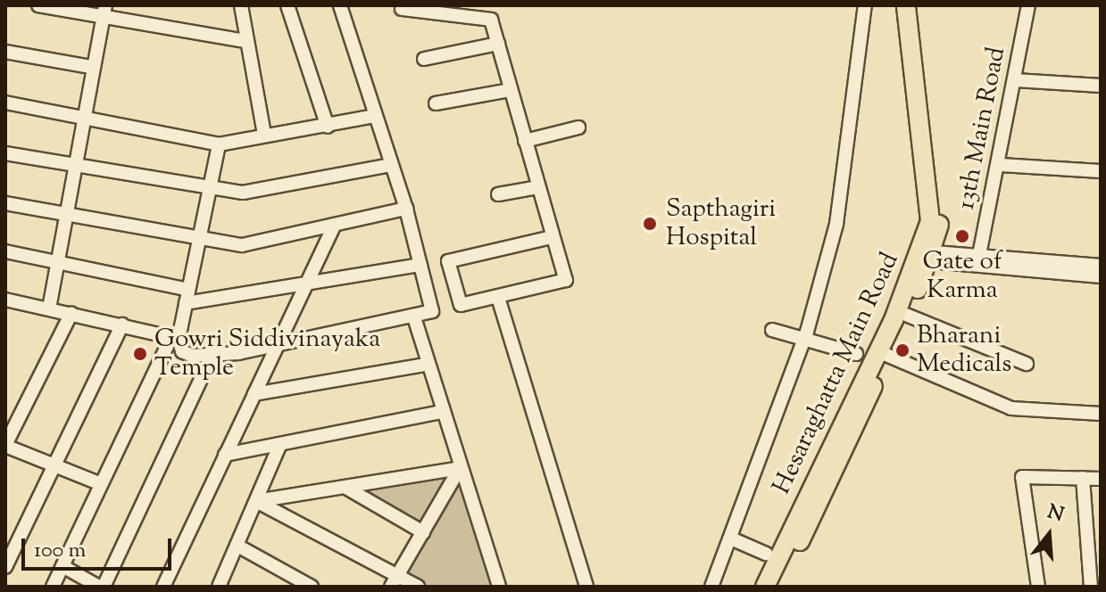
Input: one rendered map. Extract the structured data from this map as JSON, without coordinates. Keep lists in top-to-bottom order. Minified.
{"streets":{"main road":["Hesaraghatta Main Road"],"street":["13th Main Road"]},"places":["Sapthagiri Hospital","Gate of Karma","Bharani Medicals","Gowri Siddivinayaka Temple"],"scale_bar":"100 m","north":"top"}
